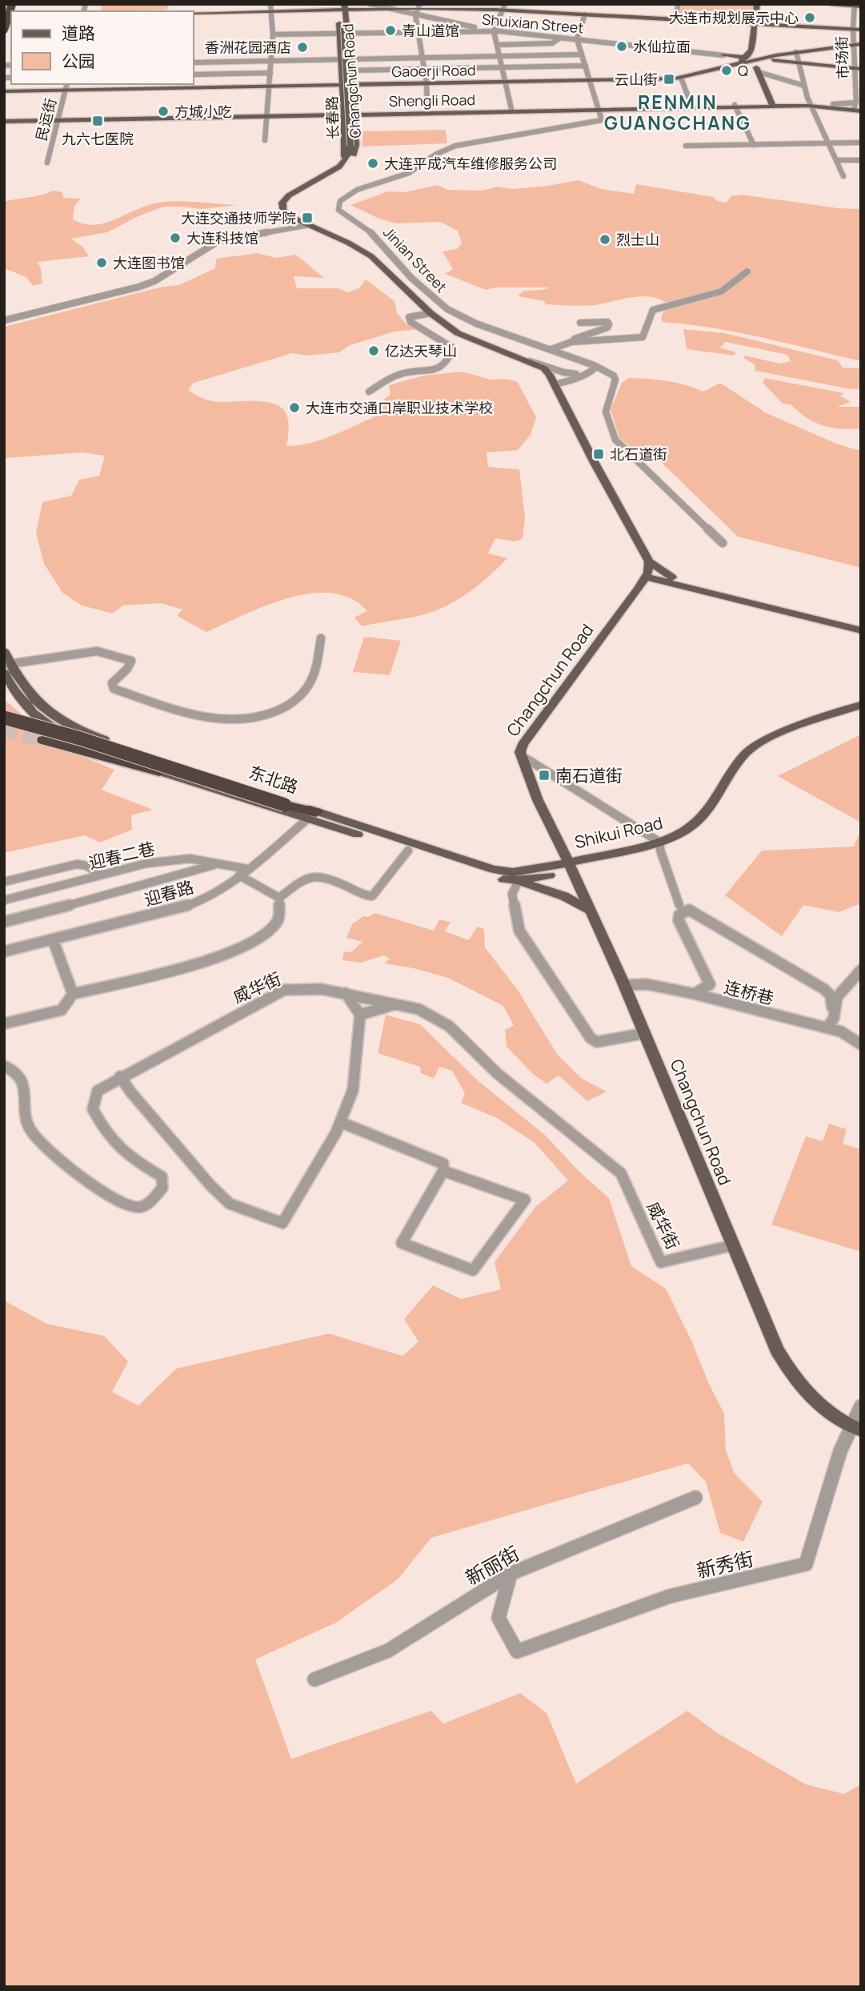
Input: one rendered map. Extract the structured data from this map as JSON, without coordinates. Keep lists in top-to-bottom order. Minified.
{"streets":{"main road":["Shuixian Street","Gaoerji Road","Changchun Road","Shengli Road","长春路","东北路","Shikui Road"],"street":["市场街","民运街","Jinian Street","迎春二巷","迎春路","威华街","连桥巷","新秀街","新丽街"]},"crossings":[["Shuixian Street","Gaoerji Road"],["Shuixian Street","Changchun Road"],["市场街","Gaoerji Road"],["市场街","Shengli Road"],["Gaoerji Road","Changchun Road"],["Gaoerji Road","长春路"],["Gaoerji Road","民运街"],["Changchun Road","Shengli Road"],["Changchun Road","长春路"],["Changchun Road","东北路"],["Changchun Road","Shikui Road"],["Changchun Road","威华街"],["Changchun Road","连桥巷"],["Changchun Road","新秀街"],["Shengli Road","长春路"],["Shengli Road","民运街"],["Shengli Road","Jinian Street"],["东北路","Shikui Road"],["东北路","迎春路"],["迎春二巷","迎春路"],["新秀街","新丽街"]],"districts":["RENMIN GUANGCHANG"],"places":{"other":["大连市规划展示中心","青山道馆","水仙拉面","香洲花园酒店","Q","方城小吃","大连平成汽车维修服务公司","大连科技馆","烈士山","大连图书馆","亿达天琴山","大连市交通口岸职业技术学校"],"transit":["云山街","九六七医院","大连交通技师学院","北石道街","南石道街"]},"legend":["道路","公园"]}
